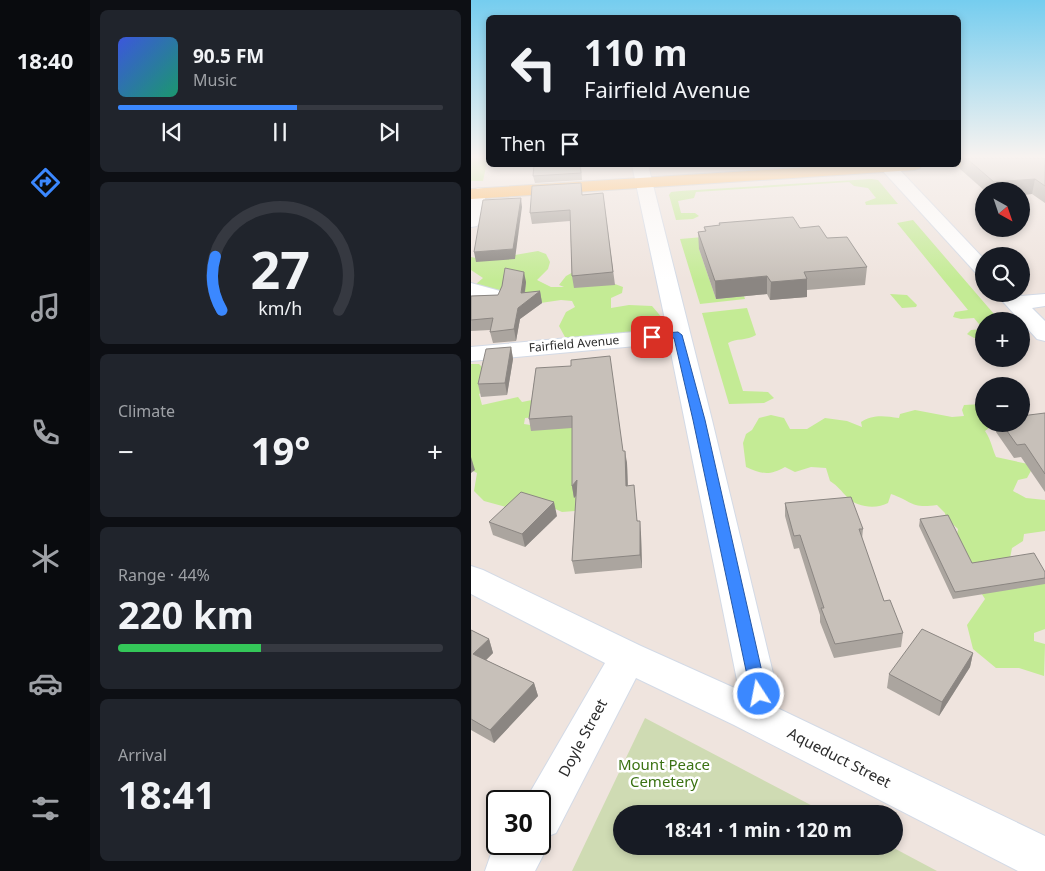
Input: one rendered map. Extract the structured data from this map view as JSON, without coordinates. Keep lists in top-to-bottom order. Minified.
{"streets":{"street":["Fairfield Avenue","Doyle Street","Aqueduct Street"]},"crossings":[["Doyle Street","Aqueduct Street"]],"parks":["Mount Peace Cemetery"],"north":"bottom right","page":{"tabs":"18:40","turn":["110 m","Fairfield Avenue"],"song":["90.5 FM","Music"],"then":"Then","map_buttons":["+","−"],"tile":["Climate",["Range · 44%","220 km"],["Arrival","18:41"]],"heat":["−","19°","+"],"limit":"30","trip":"18:41 · 1 min · 120 m","gauge":["27","km/h"]}}
